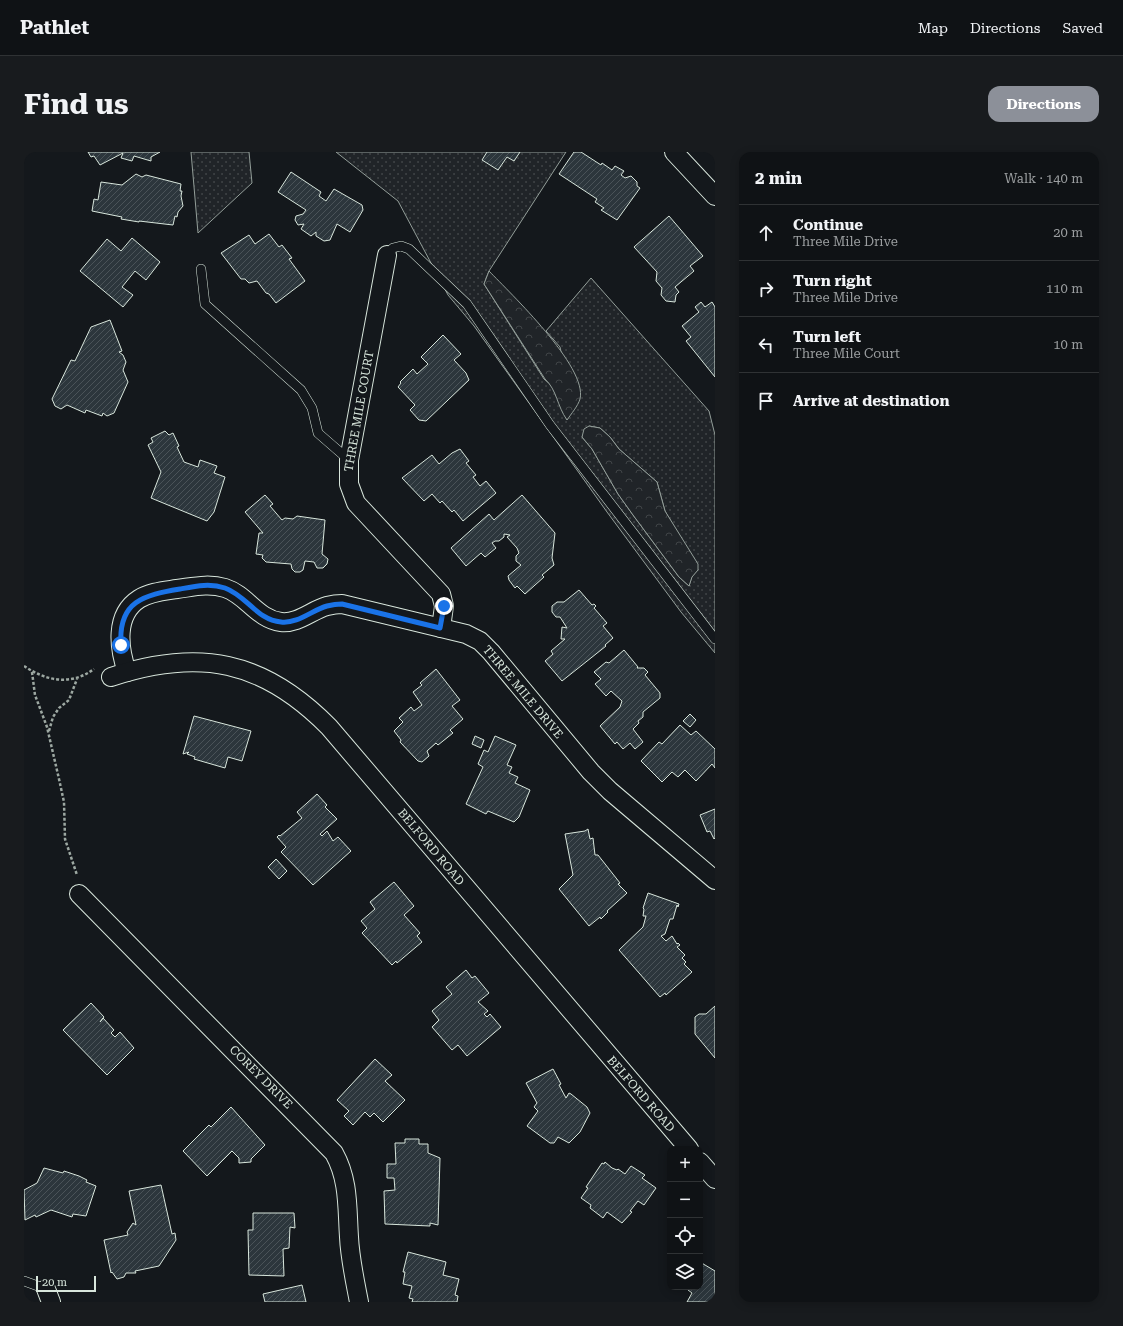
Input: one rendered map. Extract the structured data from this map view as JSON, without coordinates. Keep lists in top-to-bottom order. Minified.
{"streets":{"street":["THREE MILE COURT","THREE MILE DRIVE","BELFORD ROAD","COREY DRIVE"]},"crossings":[["THREE MILE COURT","THREE MILE DRIVE"],["THREE MILE DRIVE","BELFORD ROAD"]],"scale_bar":"20 m","page":{"header":"Pathlet","nav":["Map","Directions","Saved"],"buttons":"Directions","title":"Find us","heading":["2 min","Walk · 140 m"],"list":[["Continue","Three Mile Drive","20 m"],["Turn right","Three Mile Drive","110 m"],["Turn left","Three Mile Court","10 m"],"Arrive at destination"],"map_buttons":["+","−"],"scale":"20 m"}}
